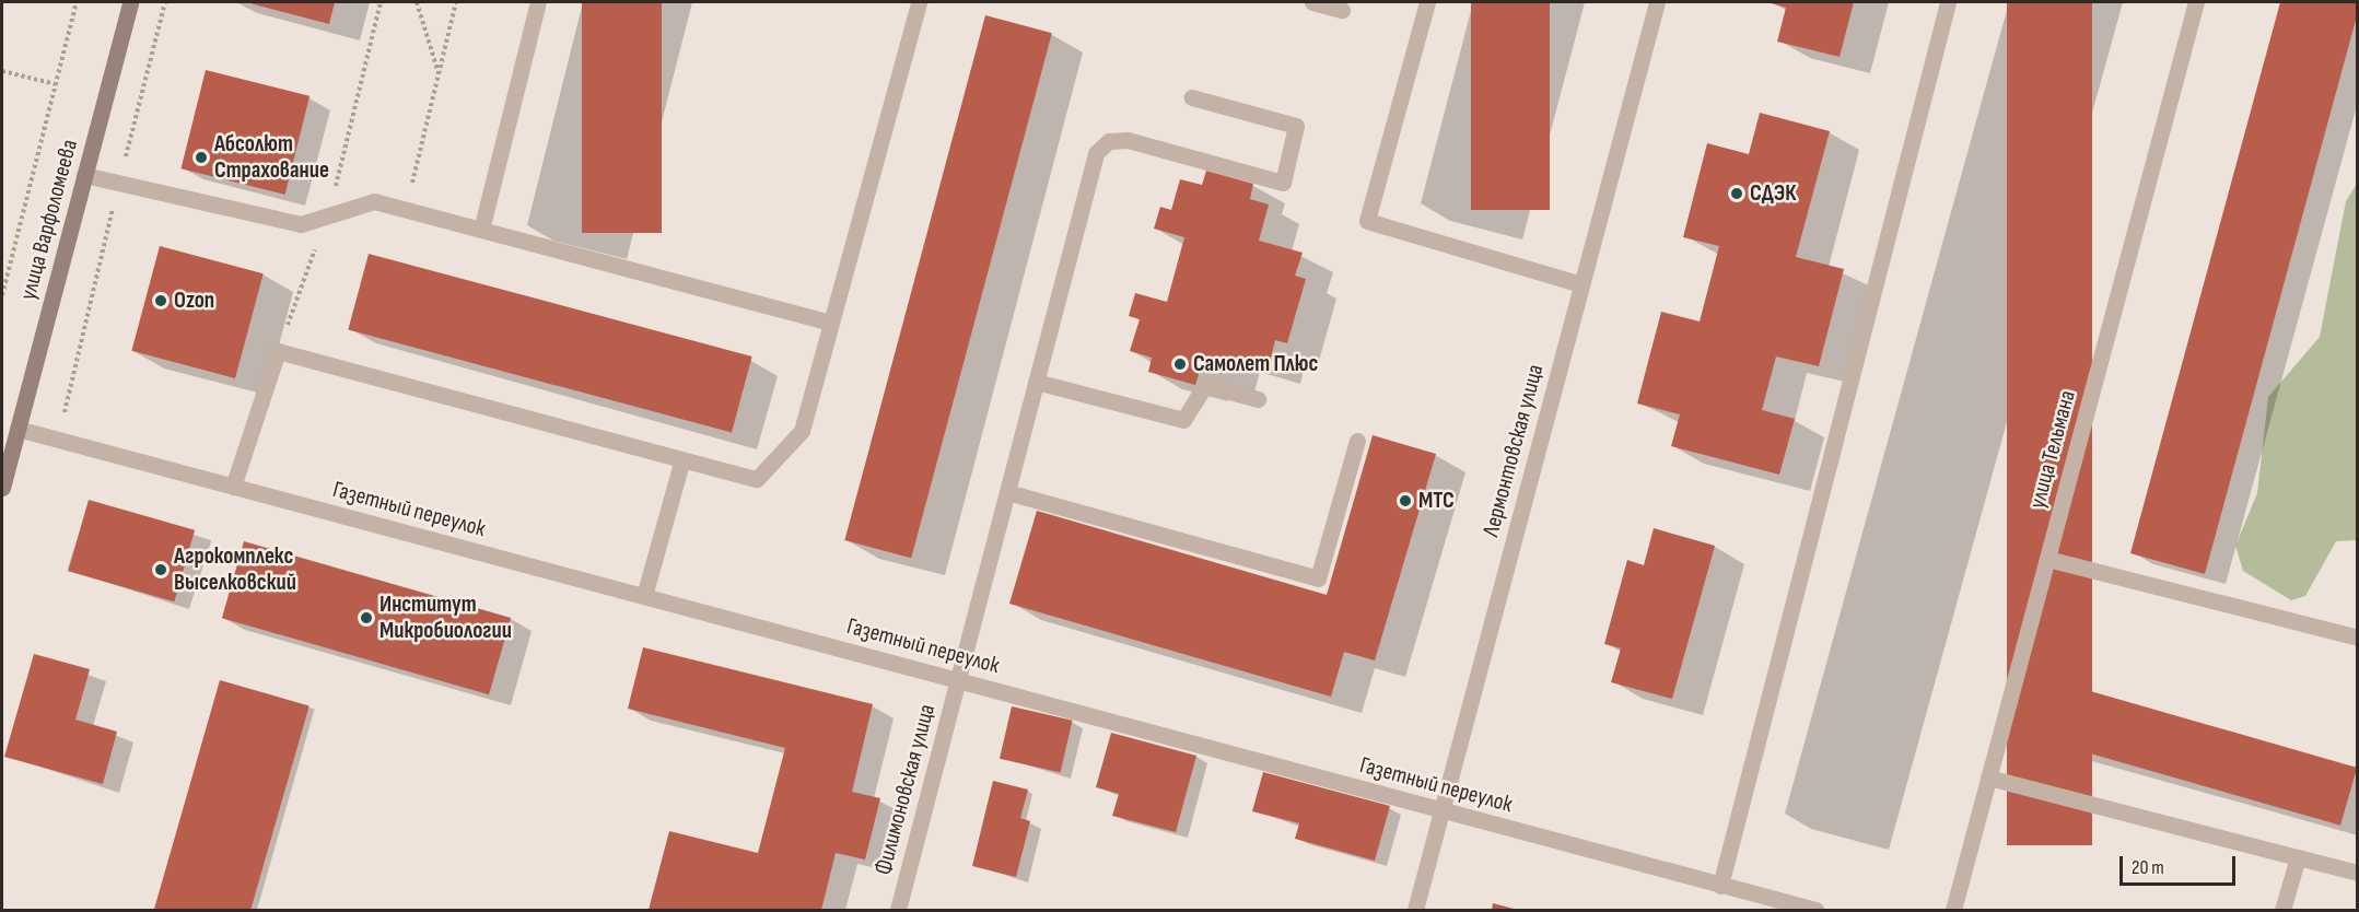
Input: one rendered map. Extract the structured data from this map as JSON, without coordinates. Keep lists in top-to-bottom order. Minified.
{"streets":{"main road":["улица Варфоломеева"],"street":["улица Тельмана","Лермонтовская улица","Газетный переулок","Филимоновская улица"]},"crossings":[["улица Варфоломеева","Газетный переулок"],["Лермонтовская улица","Газетный переулок"],["Газетный переулок","Филимоновская улица"]],"places":["Абсолют Страхование","СДЭК","Ozon","Самолет Плюс","МТС","Агрокомплекс Выселковский","Институт Микробиологии"],"scale_bar":"20 m"}
